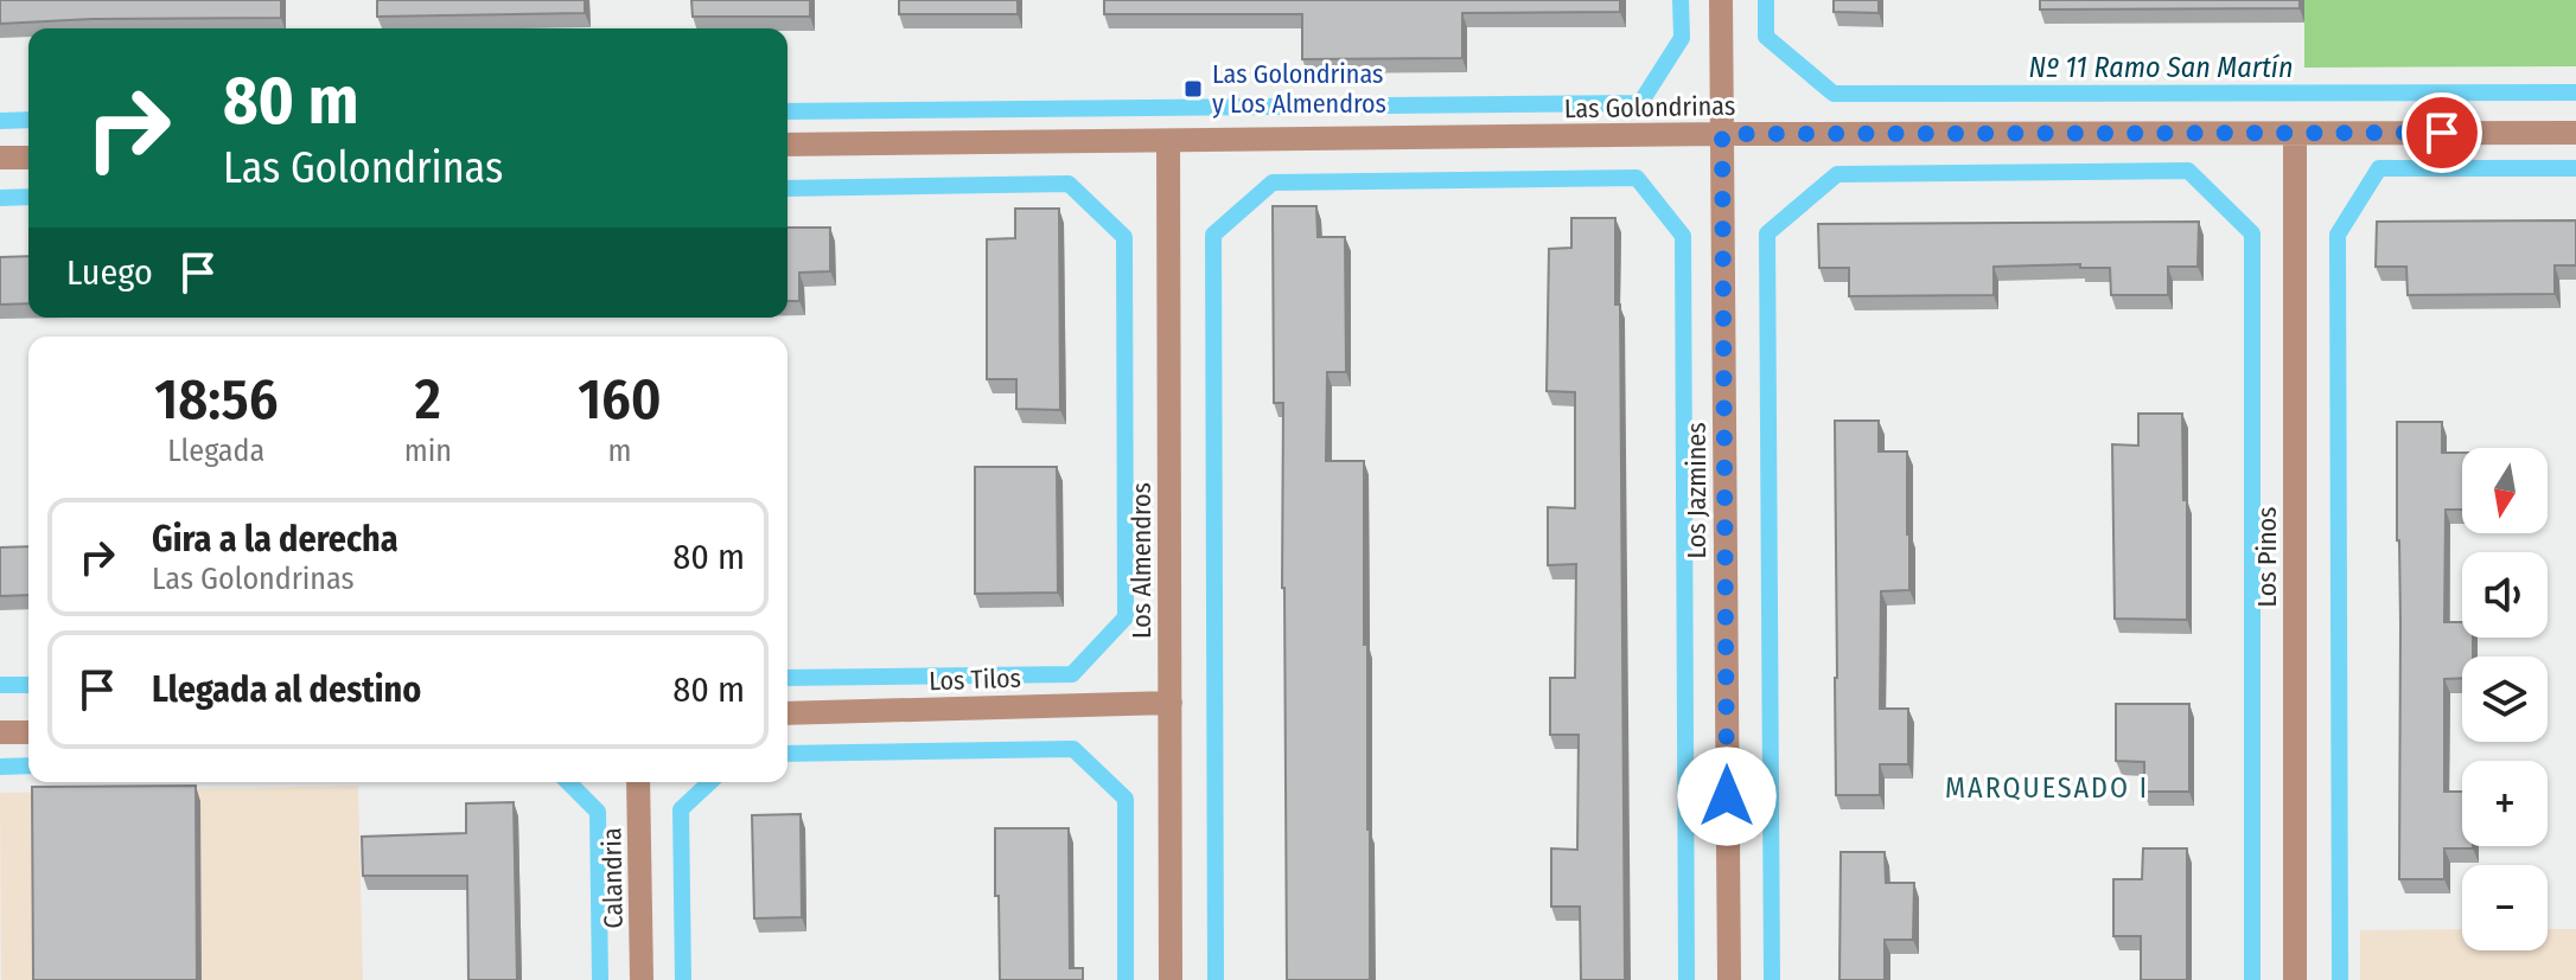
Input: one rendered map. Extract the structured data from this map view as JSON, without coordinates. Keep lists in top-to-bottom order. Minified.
{"streets":{"street":["Las Golondrinas","Los Jazmines","Los Pinos","Los Almendros","Los Tilos","Calandria"]},"crossings":[["Las Golondrinas","Los Jazmines"],["Las Golondrinas","Los Pinos"],["Las Golondrinas","Los Almendros"],["Los Almendros","Los Tilos"]],"districts":["MARQUESADO I"],"water":["Nº 11 Ramo San Martín"],"places":{"transit":["Las Golondrinas y Los Almendros"]},"north":"bottom","page":{"turn":["80 m","Las Golondrinas"],"then":"Luego","eta":["18:56","Llegada","2","min","160","m"],"map_buttons":["+","−"],"list":[{"name":"Gira a la derecha","note":"Las Golondrinas","value":"80 m"},{"name":"Llegada al destino","value":"80 m"}]}}
